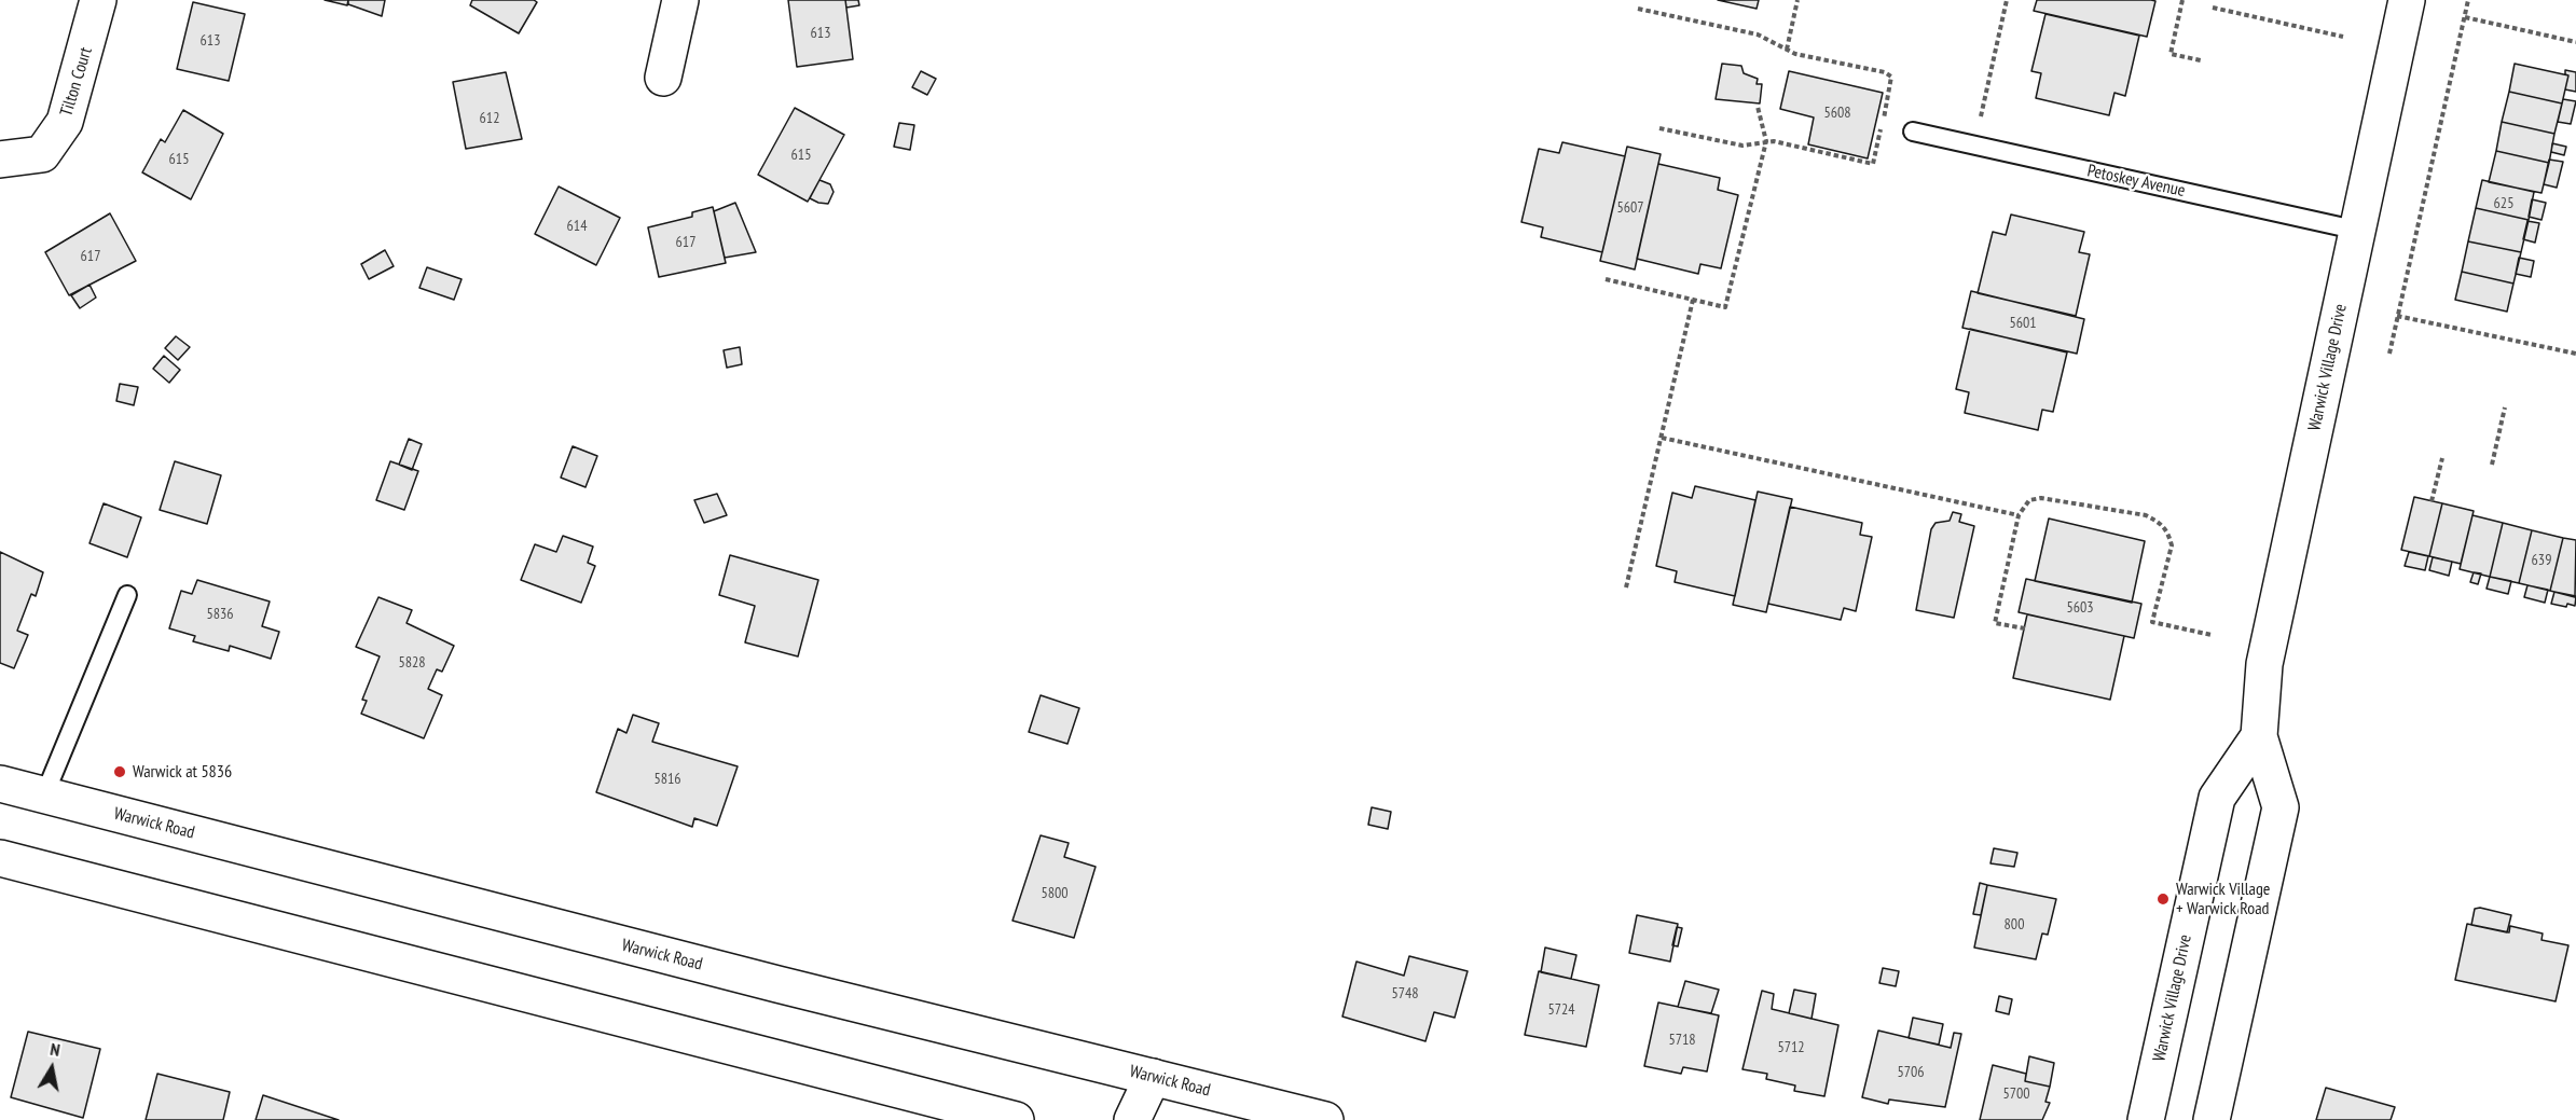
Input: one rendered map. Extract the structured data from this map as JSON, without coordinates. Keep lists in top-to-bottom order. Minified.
{"streets":{"main road":["Tilton Court","Warwick Village Drive","Warwick Road"],"lane":["Petoskey Avenue"]},"crossings":[["Petoskey Avenue","Warwick Village Drive"]],"places":["Warwick at 5836","Warwick Village + Warwick Road"],"house_numbers":["613","613","5608","612","615","615","625","5607","614","617","617","5601","639","5603","5836","5828","5816","5800","800","5748","5724","5718","5712","5706","5700"],"north":"top"}
